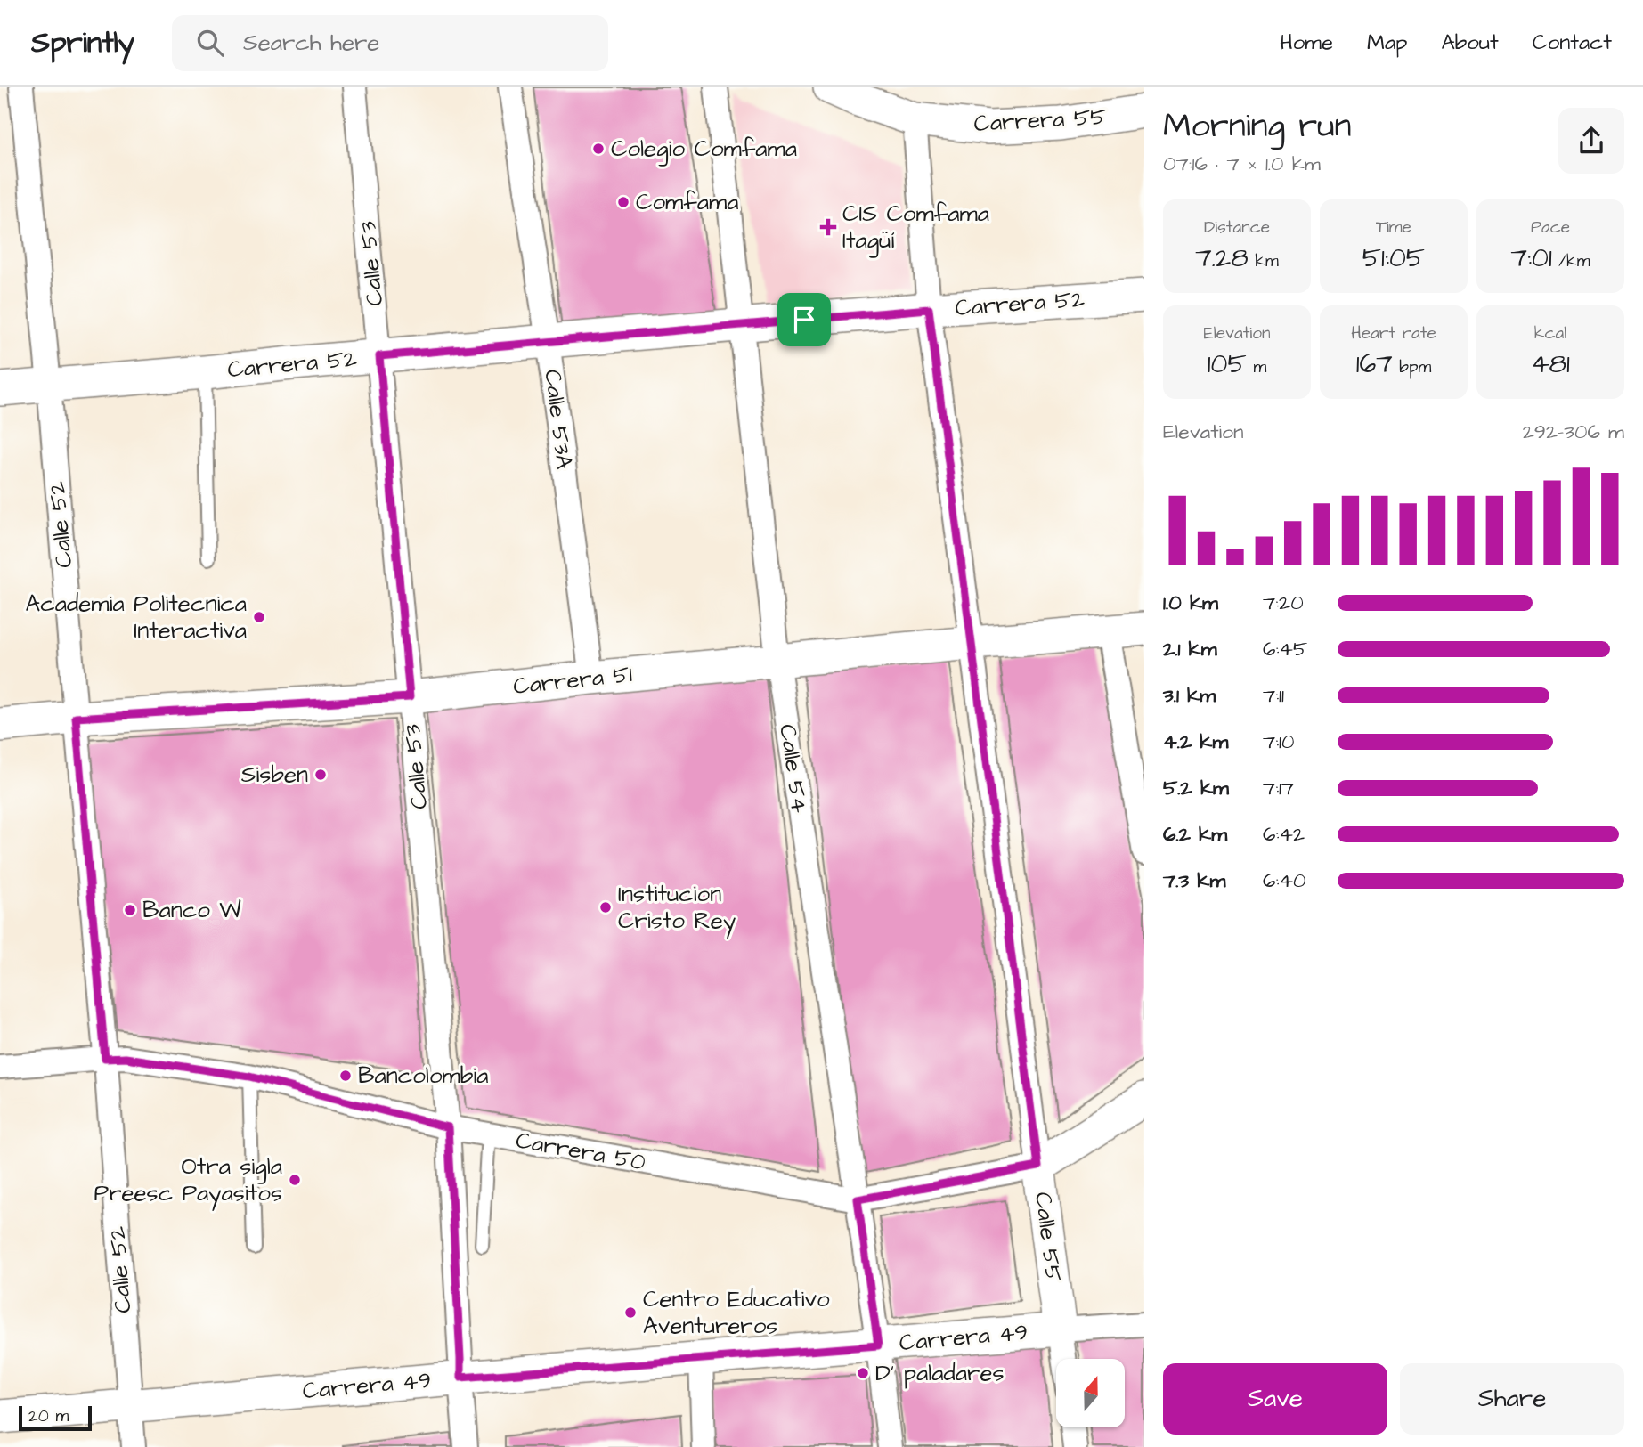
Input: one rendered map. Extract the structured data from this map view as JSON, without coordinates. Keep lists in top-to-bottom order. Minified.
{"streets":{"main road":["Carrera 55","Carrera 52","Carrera 51","Carrera 50","Calle 55","Carrera 49"],"street":["Calle 53","Calle 53A","Calle 52","Calle 54"]},"crossings":[["Carrera 55","Calle 55"],["Calle 53","Carrera 52"],["Calle 53","Carrera 51"],["Calle 53","Carrera 50"],["Calle 53","Carrera 49"],["Carrera 52","Calle 53A"],["Carrera 52","Calle 52"],["Carrera 52","Calle 54"],["Carrera 52","Calle 55"],["Calle 53A","Carrera 51"],["Calle 52","Carrera 51"],["Calle 52","Carrera 50"],["Calle 52","Carrera 49"],["Carrera 51","Calle 54"],["Carrera 51","Calle 55"],["Calle 54","Carrera 50"],["Calle 54","Carrera 49"],["Carrera 50","Calle 55"],["Calle 55","Carrera 49"]],"places":{"other":["Colegio Comfama","Comfama","Academia Politecnica Interactiva","Sisben","Institucion Cristo Rey","Banco W","Bancolombia","Otra sigla Preesc Payasitos","Centro Educativo Aventureros","D' paladares"],"health":["CIS Comfama Itagüí"]},"scale_bar":"20 m","north":"top","page":{"header":"Sprintly","search":"Search here","nav":["Home","Map","About","Contact"],"heading":["Morning run","07:16 · 7 × 1.0 km"],"stats":[["Distance","7.28 km"],["Time","51:05"],["Pace","7:01 /km"],["Elevation","105 m"],["Heart rate","167 bpm"],["kcal","481"]],"chart":["Elevation","292–306 m"],"list":[{"name":"1.0 km","note":"7:20"},{"name":"2.1 km","note":"6:45"},{"name":"3.1 km","note":"7:11"},{"name":"4.2 km","note":"7:10"},{"name":"5.2 km","note":"7:17"},{"name":"6.2 km","note":"6:42"},{"name":"7.3 km","note":"6:40"}],"buttons":["Save","Share"],"scale":"20 m"}}
